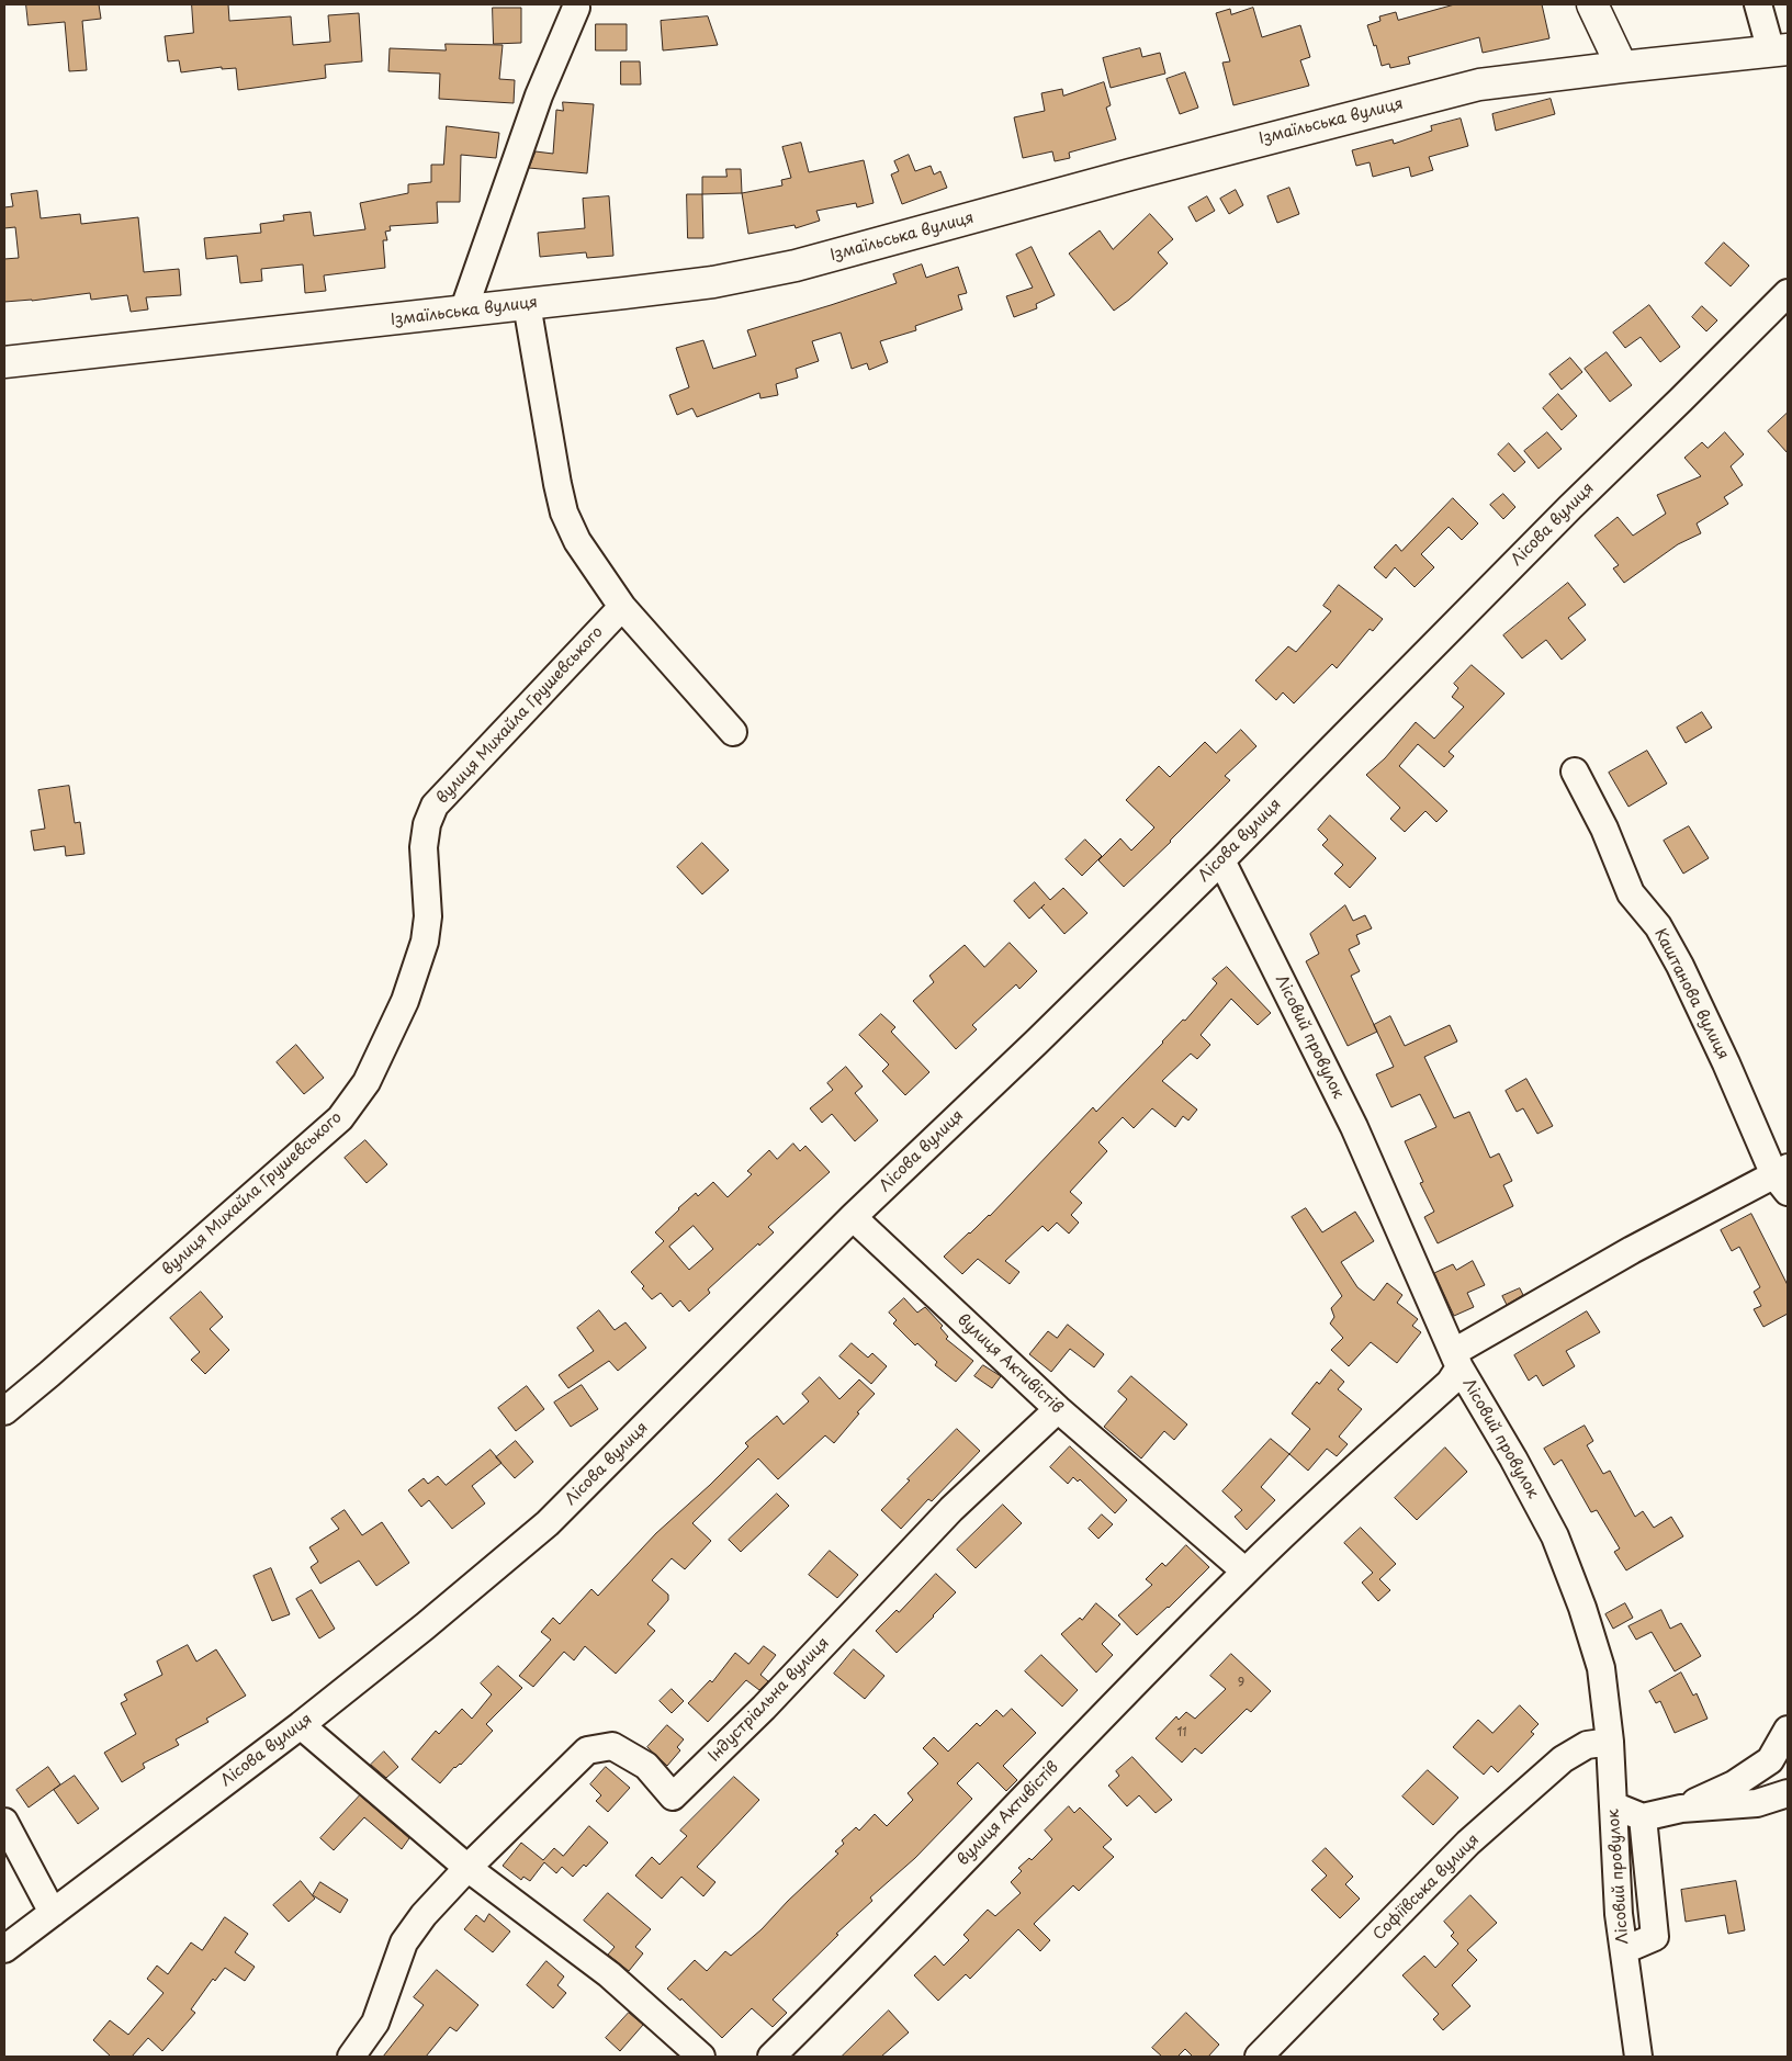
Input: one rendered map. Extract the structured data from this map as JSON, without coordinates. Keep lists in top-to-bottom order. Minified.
{"streets":{"main road":["Ізмаїльська вулиця"],"street":["Лісова вулиця","вулиця Михайла Грушевського","Каштанова вулиця","Лісовий провулок","вулиця Активістів","Індустріальна вулиця","Софіївська вулиця"]},"crossings":[["Лісова вулиця","Лісовий провулок"],["Лісова вулиця","вулиця Активістів"],["Лісовий провулок","вулиця Активістів"],["Лісовий провулок","Софіївська вулиця"],["вулиця Активістів","Індустріальна вулиця"]],"house_numbers":["9","11"]}
